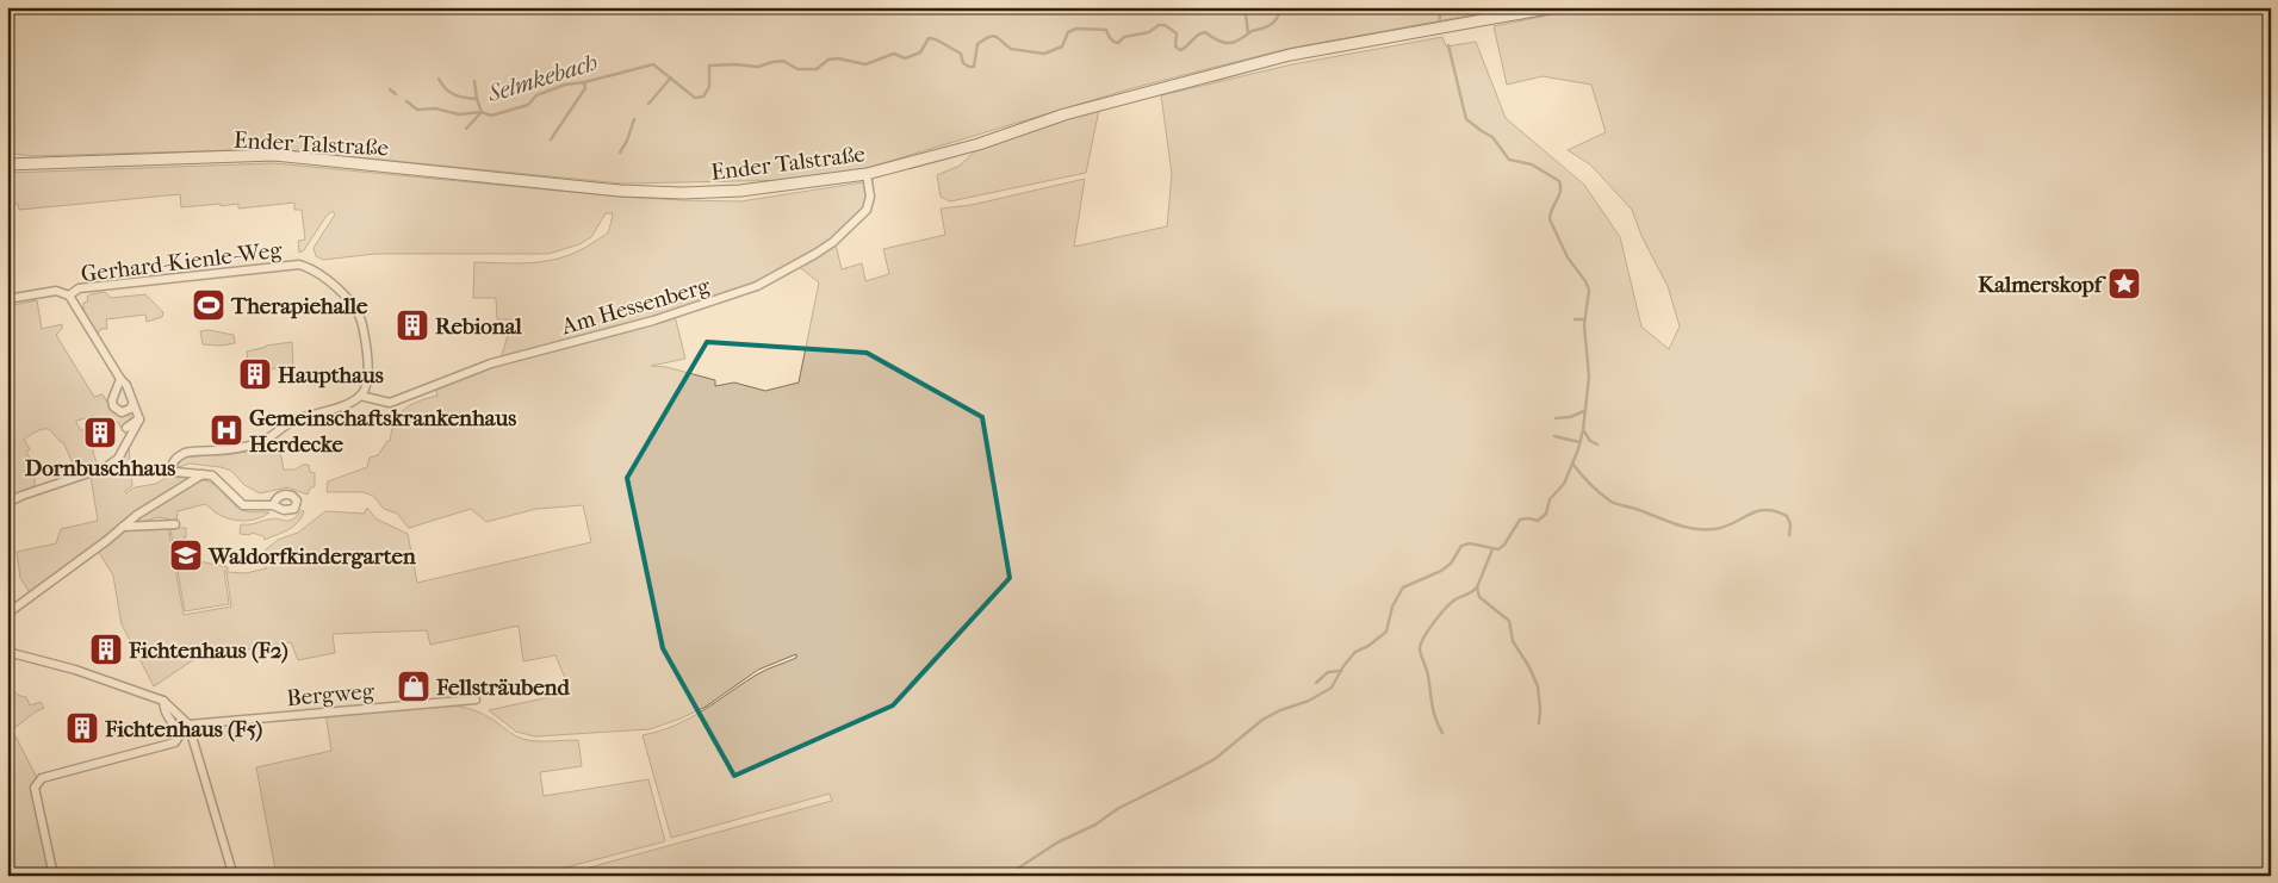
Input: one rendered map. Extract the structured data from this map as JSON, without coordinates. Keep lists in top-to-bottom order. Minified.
{"streets":{"main road":["Ender Talstraße"],"street":["Gerhard-Kienle-Weg","Am Hessenberg","Bergweg"]},"crossings":[["Ender Talstraße","Am Hessenberg"],["Gerhard-Kienle-Weg","Am Hessenberg"]],"water":["Selmkebach"],"places":{"place":["Kalmerskopf"],"sports":["Therapiehalle"],"building":["Rebional","Haupthaus","Dornbuschhaus","Fichtenhaus (F2)","Fichtenhaus (F5)"],"hospital":["Gemeinschaftskrankenhaus Herdecke"],"school or university":["Waldorfkindergarten"],"shop":["Fellsträubend"]}}
